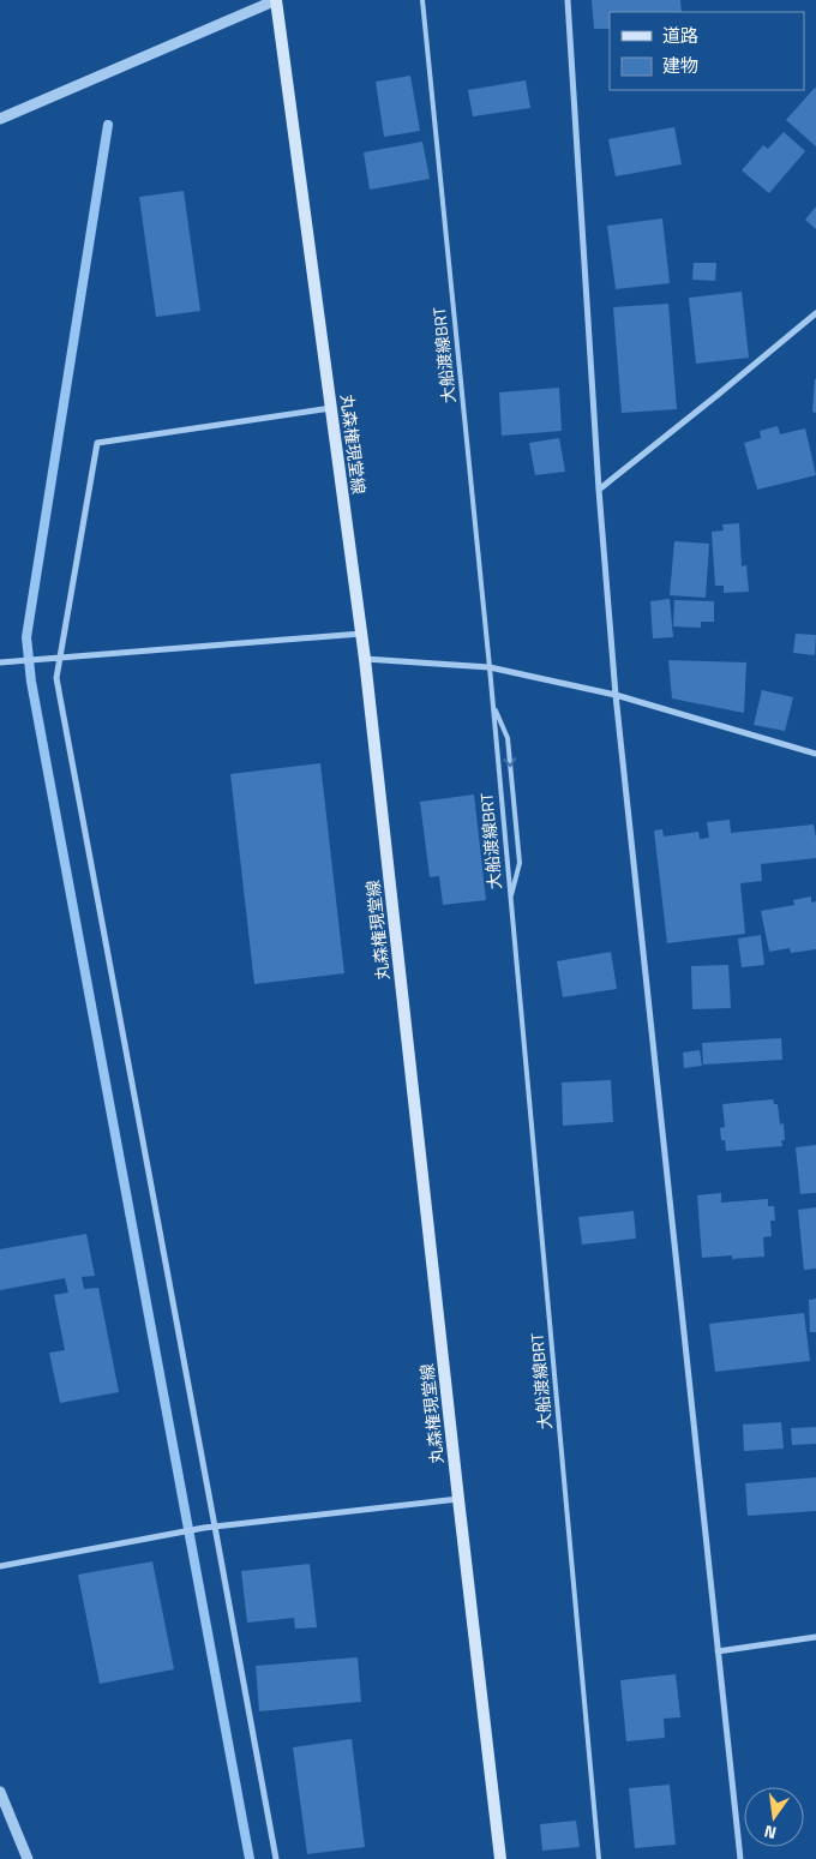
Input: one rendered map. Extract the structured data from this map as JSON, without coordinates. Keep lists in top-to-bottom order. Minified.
{"streets":{"main road":["丸森権現堂線"],"lane":["大船渡線BRT"]},"legend":["道路","建物"],"north":"bottom"}
